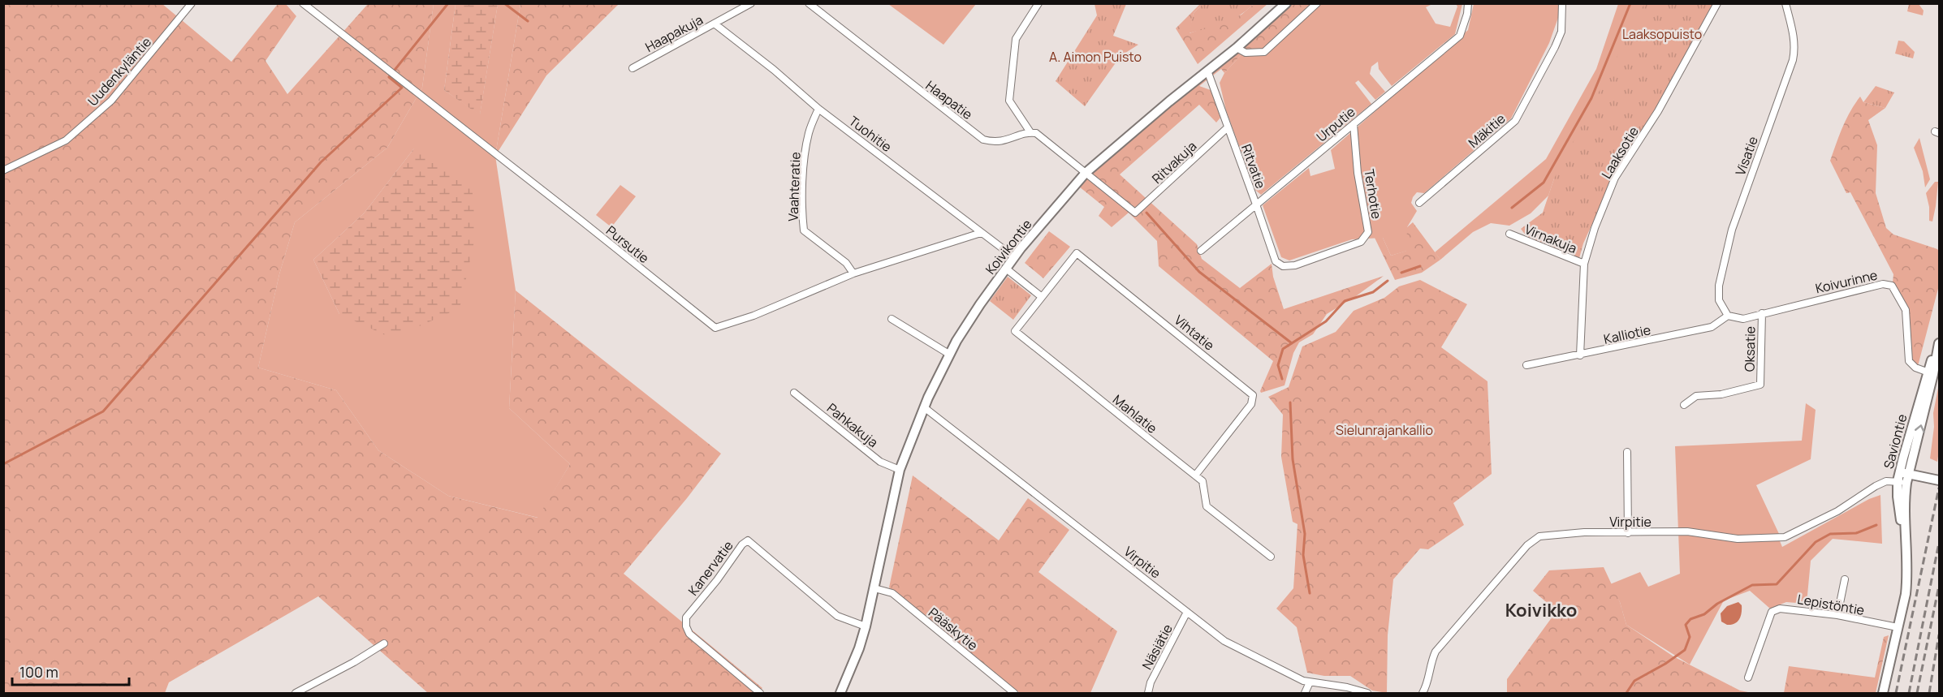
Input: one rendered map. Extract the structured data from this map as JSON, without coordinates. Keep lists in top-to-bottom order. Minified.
{"streets":{"main road":["Koivikontie","Saviontie"],"street":["Haapakuja","Uudenkyläntie","Haapatie","Urputie","Mäkitie","Tuohitie","Laaksotie","Visatie","Ritvakuja","Ritvatie","Vaahteratie","Terhotie","Virnakuja","Pursutie","Koivurinne","Vihtatie","Kalliotie","Oksatie","Mahlatie","Pahkakuja","Virpitie","Kanervatie","Lepistöntie","Pääskytie","Näsiätie"]},"crossings":[["Haapakuja","Tuohitie"],["Urputie","Ritvatie"],["Urputie","Terhotie"],["Tuohitie","Vaahteratie"],["Tuohitie","Pursutie"],["Tuohitie","Koivikontie"],["Laaksotie","Virnakuja"],["Laaksotie","Kalliotie"],["Visatie","Koivurinne"],["Visatie","Kalliotie"],["Ritvakuja","Ritvatie"],["Ritvakuja","Koivikontie"],["Ritvatie","Terhotie"],["Ritvatie","Koivikontie"],["Vaahteratie","Pursutie"],["Koivikontie","Pahkakuja"],["Koivikontie","Virpitie"],["Koivikontie","Kanervatie"],["Koivikontie","Pääskytie"],["Koivurinne","Kalliotie"],["Koivurinne","Oksatie"],["Koivurinne","Saviontie"],["Vihtatie","Mahlatie"],["Saviontie","Virpitie"],["Saviontie","Lepistöntie"],["Virpitie","Näsiätie"]],"districts":["Koivikko"],"parks":["Laaksopuisto","A. Aimon Puisto","Sielunrajankallio"],"scale_bar":"100 m"}
